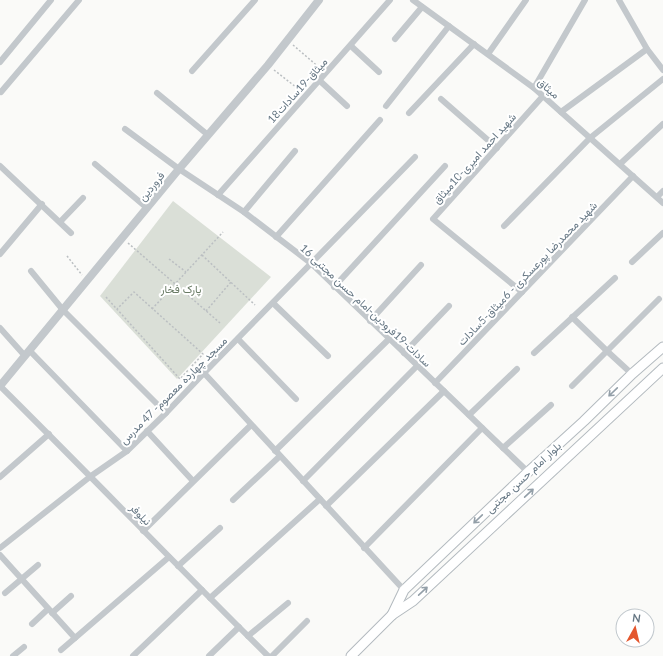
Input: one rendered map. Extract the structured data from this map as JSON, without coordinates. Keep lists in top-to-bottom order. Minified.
{"streets":{"main road":["بلوار امام حسن مجتبی"],"street":["میثاق","18میثاق-19سادات","شهید احمد امیری-10میثاق","فروردین","شهید محمدرضا پورعسکری - 6میثاق-5سادات","سادات-19فرودین-امام حسن مجتبی 16","مسجد چهارده معصوم- 47 مدرس","نیلوفر"]},"crossings":[["میثاق","شهید احمد امیری-10میثاق"],["میثاق","شهید محمدرضا پورعسکری - 6میثاق-5سادات"],["18میثاق-19سادات","سادات-19فرودین-امام حسن مجتبی 16"],["شهید احمد امیری-10میثاق","شهید محمدرضا پورعسکری - 6میثاق-5سادات"],["فروردین","سادات-19فرودین-امام حسن مجتبی 16"],["فروردین","نیلوفر"],["شهید محمدرضا پورعسکری - 6میثاق-5سادات","سادات-19فرودین-امام حسن مجتبی 16"],["سادات-19فرودین-امام حسن مجتبی 16","مسجد چهارده معصوم- 47 مدرس"],["سادات-19فرودین-امام حسن مجتبی 16","بلوار امام حسن مجتبی"],["مسجد چهارده معصوم- 47 مدرس","نیلوفر"]],"parks":["پارک فخار"],"north":"top"}
